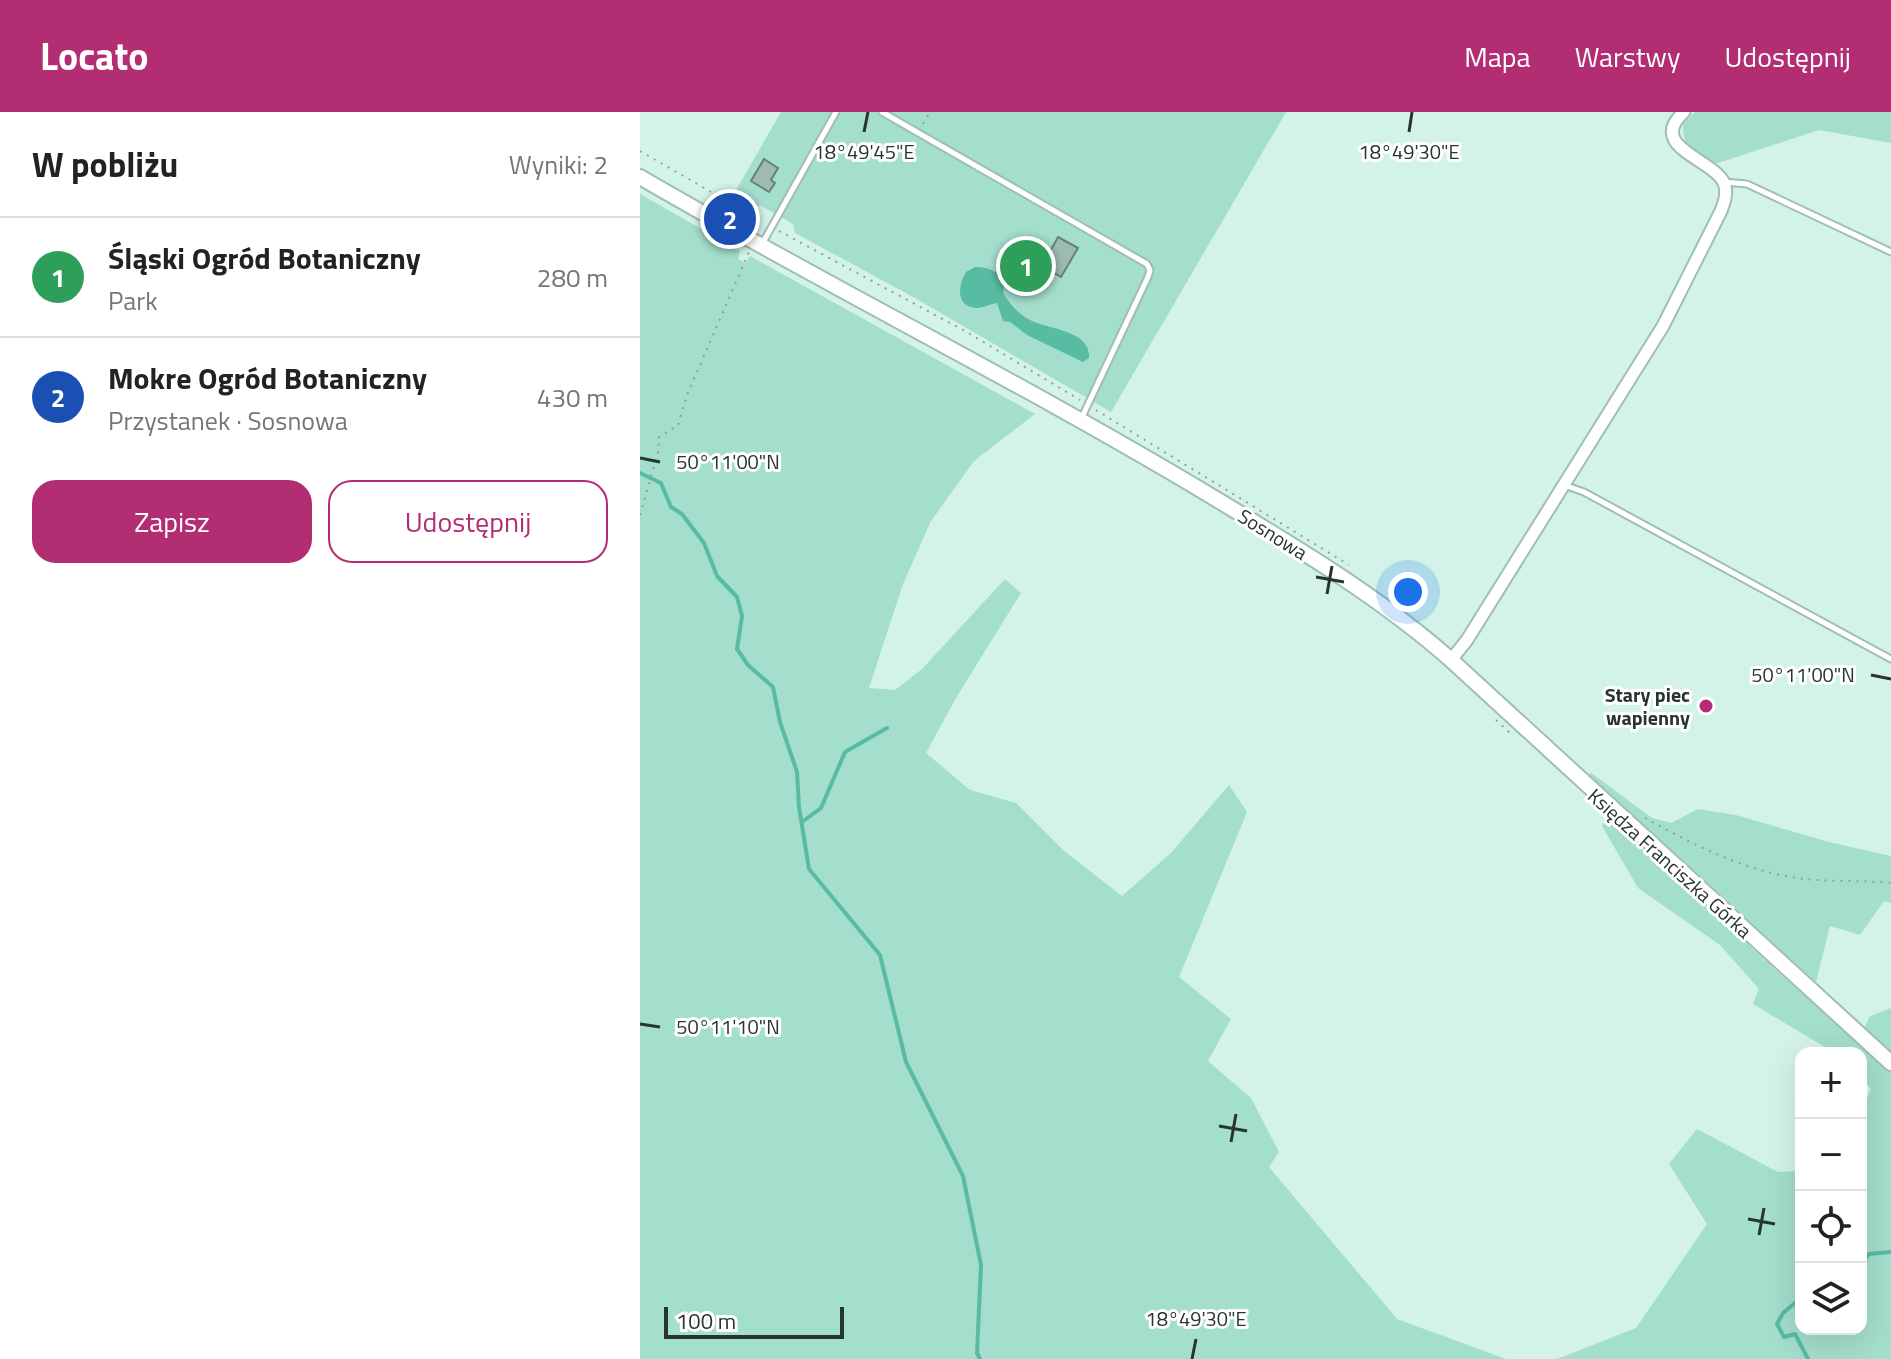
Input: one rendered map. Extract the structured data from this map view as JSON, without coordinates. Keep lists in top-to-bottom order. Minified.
{"streets":{"street":["Sosnowa","Księdza Franciszka Górka"]},"crossings":[["Sosnowa","Księdza Franciszka Górka"]],"places":["Stary piec wapienny"],"scale_bar":"100 m","page":{"header":"Locato","nav":["Mapa","Warstwy","Udostępnij"],"heading":["W pobliżu","Wyniki: 2"],"pins":["2","1"],"list":[{"mark":"1","name":"Śląski Ogród Botaniczny","note":"Park","value":"280 m"},{"mark":"2","name":"Mokre Ogród Botaniczny","note":"Przystanek · Sosnowa","value":"430 m"}],"buttons":["Zapisz","Udostępnij"],"map_buttons":["+","−"],"scale":"100 m"},"coordinates":["18°49'45\"E","18°49'30\"E","50°11'00\"N","50°11'10\"N"]}
